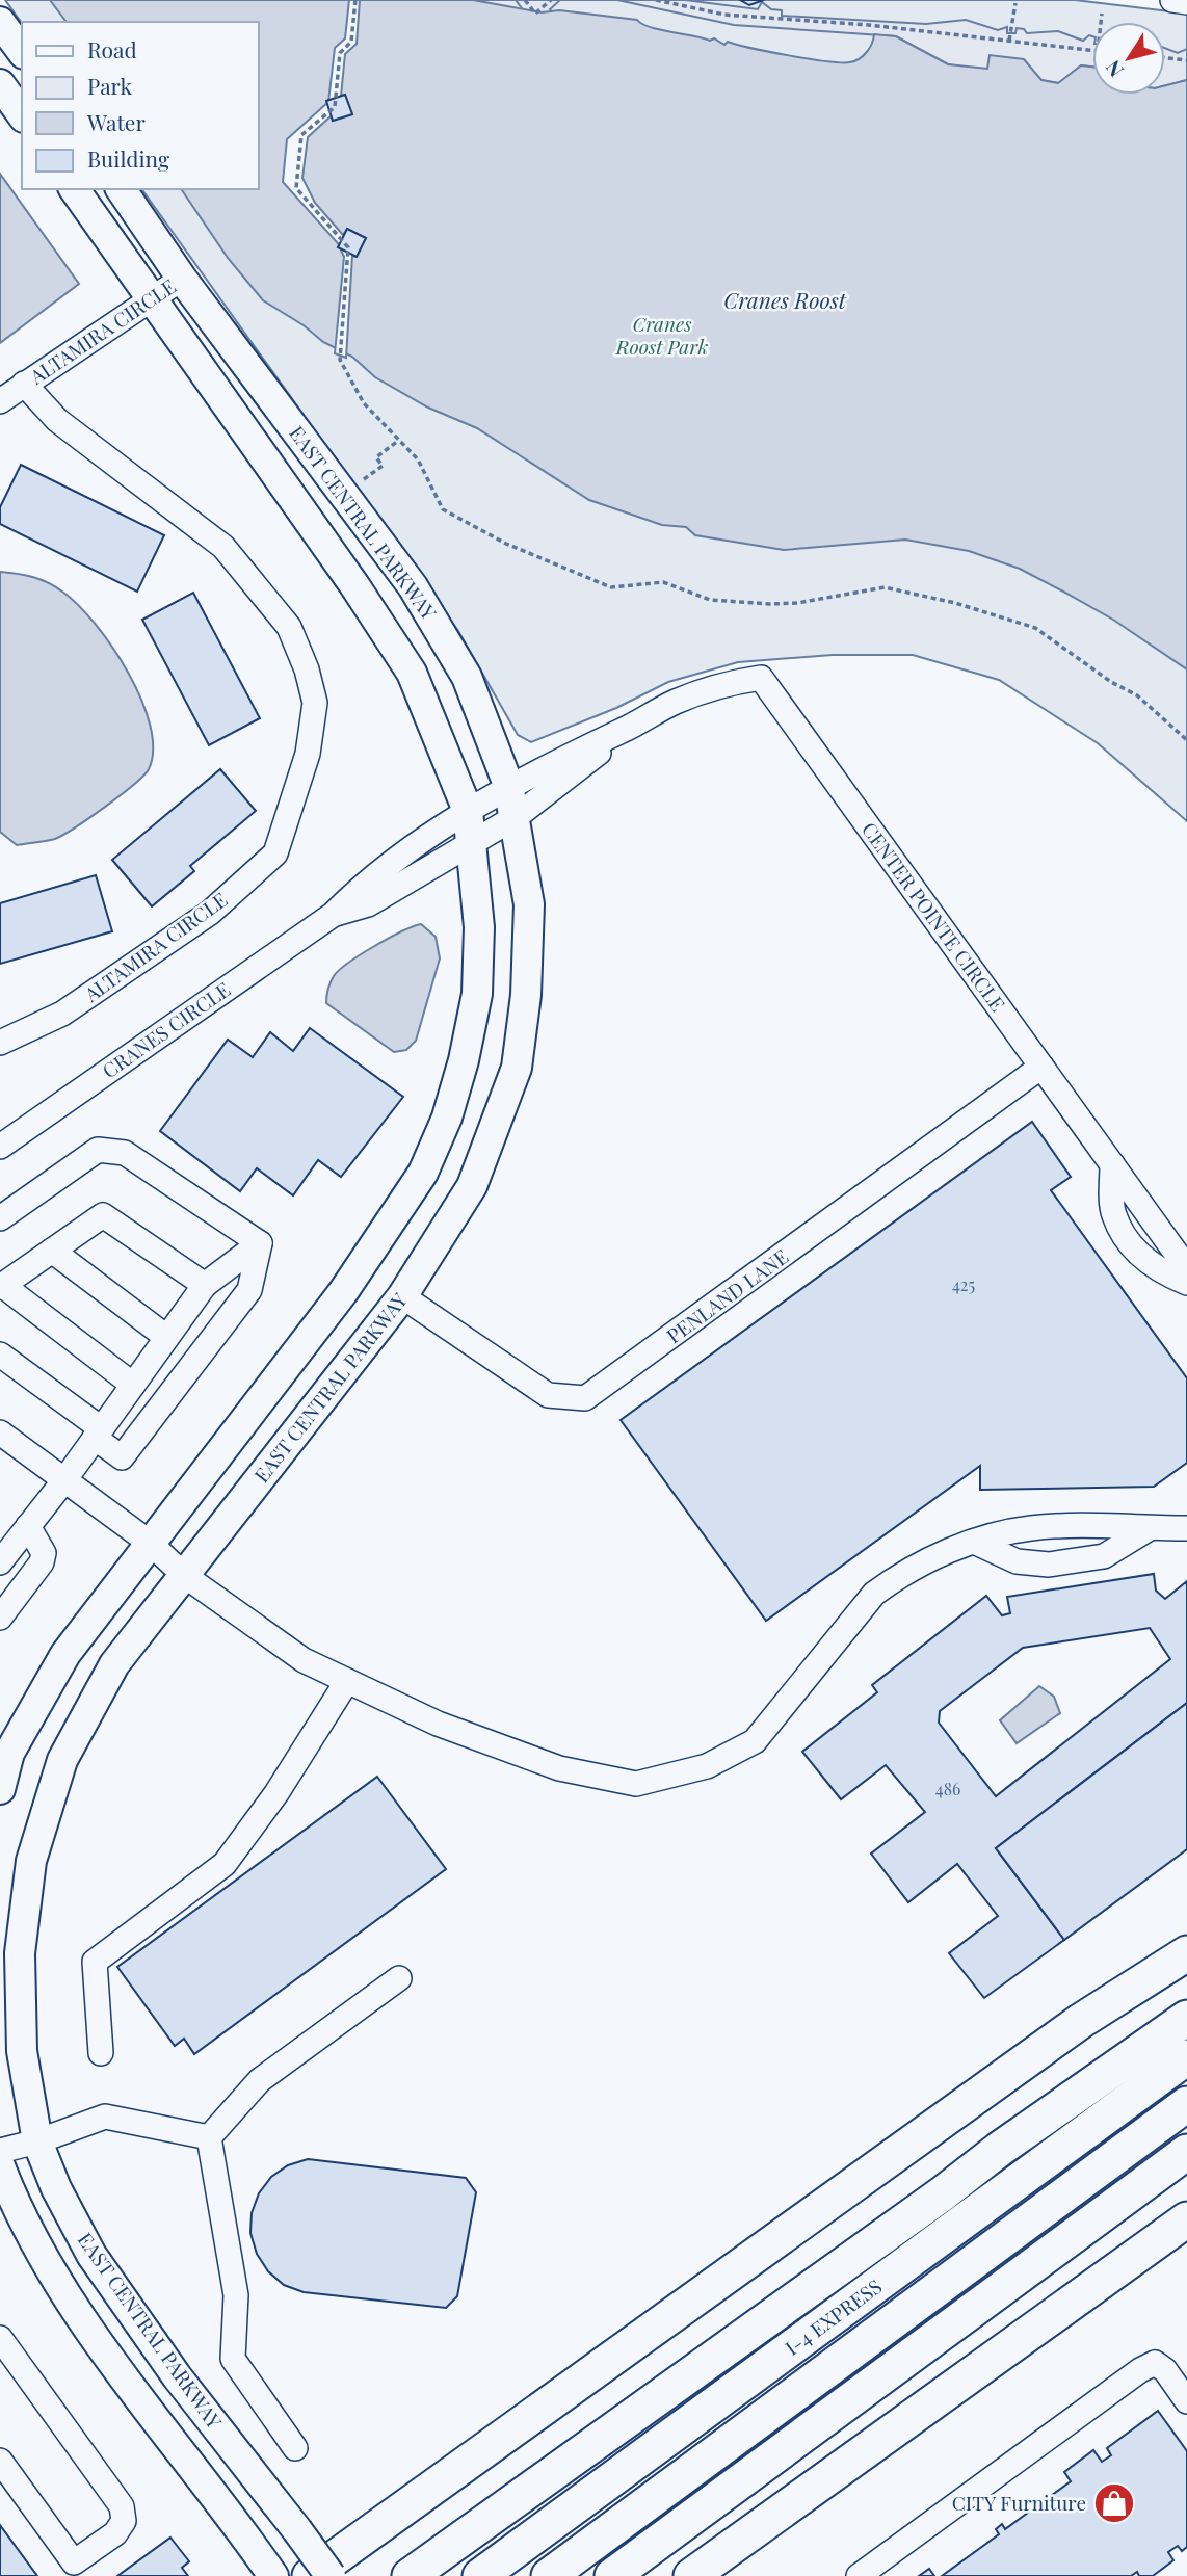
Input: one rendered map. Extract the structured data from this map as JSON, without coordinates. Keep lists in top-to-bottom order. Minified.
{"streets":{"highway":["I-4 EXPRESS"],"main road":["EAST CENTRAL PARKWAY"],"street":["ALTAMIRA CIRCLE","CENTER POINTE CIRCLE","CRANES CIRCLE","PENLAND LANE"]},"crossings":[["ALTAMIRA CIRCLE","EAST CENTRAL PARKWAY"],["EAST CENTRAL PARKWAY","CENTER POINTE CIRCLE"],["EAST CENTRAL PARKWAY","CRANES CIRCLE"],["EAST CENTRAL PARKWAY","PENLAND LANE"],["CENTER POINTE CIRCLE","CRANES CIRCLE"],["CENTER POINTE CIRCLE","PENLAND LANE"]],"water":["Cranes Roost"],"parks":["Cranes Roost Park"],"places":{"shop":["CITY Furniture"]},"house_numbers":["425","486"],"legend":["Road","Park","Water","Building"],"north":"bottom left"}
